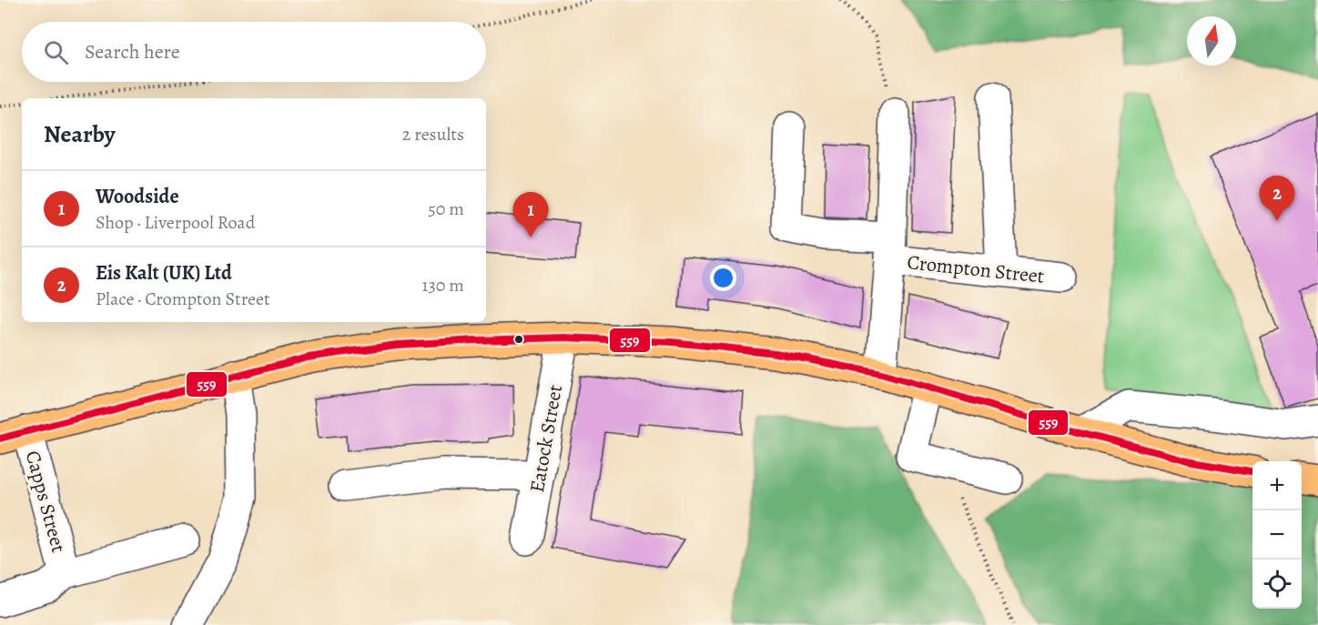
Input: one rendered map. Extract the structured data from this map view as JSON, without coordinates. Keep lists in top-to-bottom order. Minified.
{"streets":{"street":["Crompton Street","Eatock Street","Capps Street"]},"lines":["transit line 559"],"north":"top","page":{"search":"Search here","heading":["Nearby","2 results"],"list":[{"mark":"1","name":"Woodside","note":"Shop · Liverpool Road","value":"50 m"},{"mark":"2","name":"Eis Kalt (UK) Ltd","note":"Place · Crompton Street","value":"130 m"}],"pins":["2","1"],"map_buttons":["+","−"]}}
